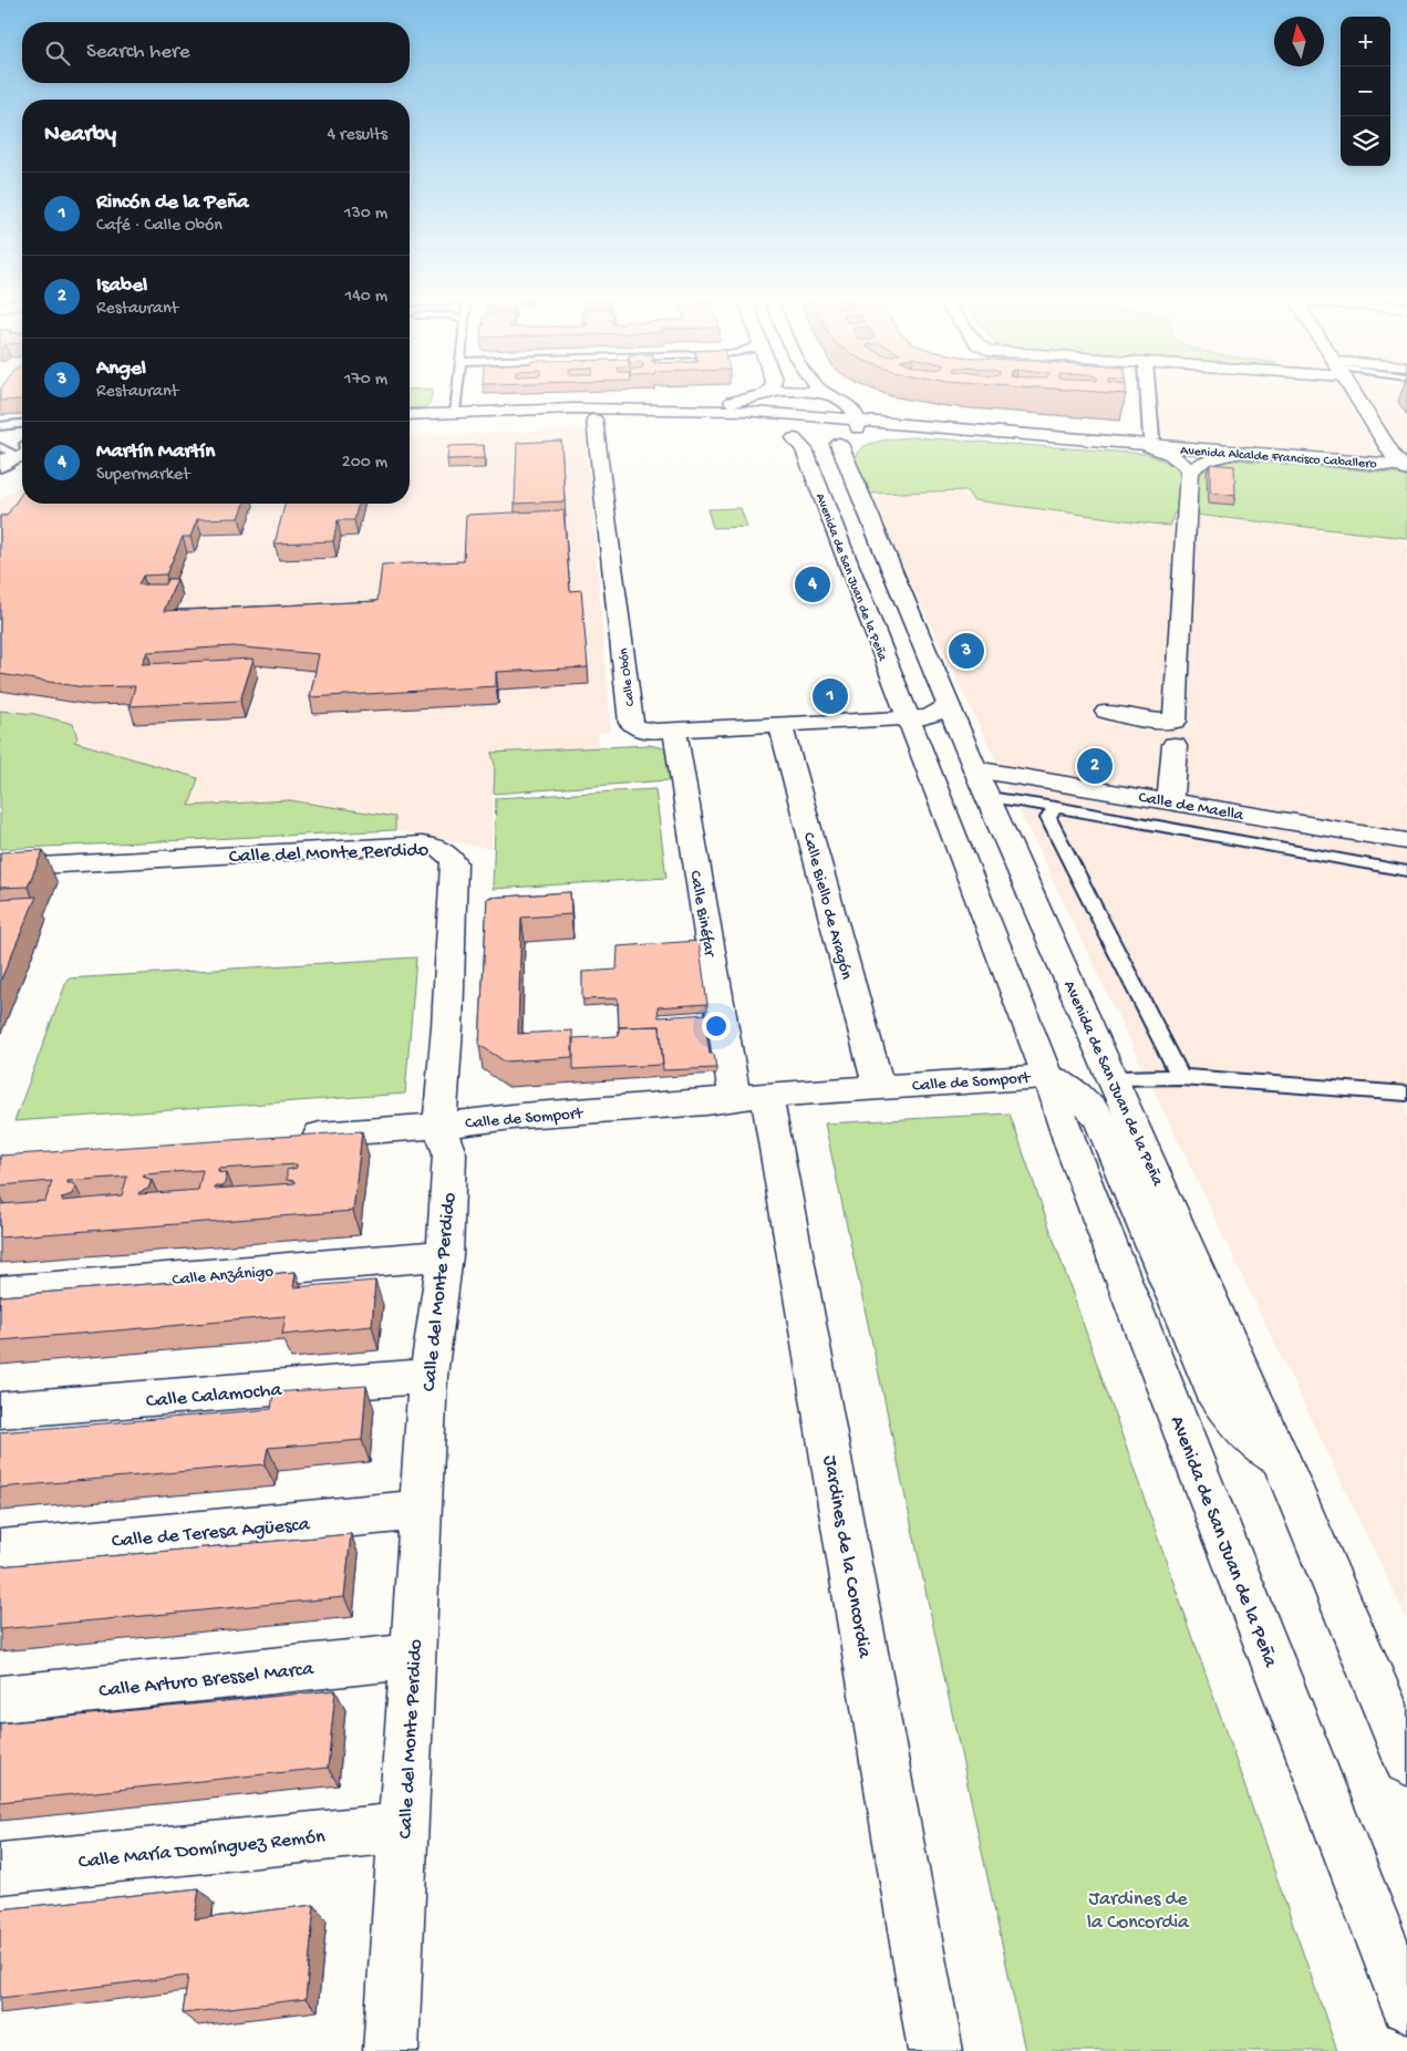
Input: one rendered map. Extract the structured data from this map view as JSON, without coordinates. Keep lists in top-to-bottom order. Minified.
{"streets":{"main road":["Avenida Alcalde Francisco Caballero","Avenida de San Juan de la Peña","Calle Obón","Calle de Maella","Calle del Monte Perdido","Calle Biello de Aragón","Calle Binéfar","Calle de Somport","Calle Anzánigo","Calle Calamocha","Calle de Teresa Agüesca","Jardines de la Concordia","Calle Arturo Bressel Marca","Calle María Domínguez Remón"]},"crossings":[["Avenida Alcalde Francisco Caballero","Avenida de San Juan de la Peña"],["Avenida de San Juan de la Peña","Calle Obón"],["Avenida de San Juan de la Peña","Calle de Maella"],["Avenida de San Juan de la Peña","Calle de Somport"],["Calle Obón","Calle Biello de Aragón"],["Calle Obón","Calle Binéfar"],["Calle del Monte Perdido","Calle de Somport"],["Calle del Monte Perdido","Calle Anzánigo"],["Calle del Monte Perdido","Calle Calamocha"],["Calle del Monte Perdido","Calle de Teresa Agüesca"],["Calle del Monte Perdido","Calle Arturo Bressel Marca"],["Calle del Monte Perdido","Calle María Domínguez Remón"],["Calle Biello de Aragón","Calle de Somport"],["Calle Binéfar","Calle de Somport"],["Calle Binéfar","Jardines de la Concordia"],["Calle de Somport","Jardines de la Concordia"]],"parks":["Jardines de la Concordia"],"north":"top","page":{"map_buttons":["+","−"],"search":"Search here","heading":["Nearby","4 results"],"list":[{"mark":"1","name":"Rincón de la Peña","note":"Café · Calle Obón","value":"130 m"},{"mark":"2","name":"Isabel","note":"Restaurant","value":"140 m"},{"mark":"3","name":"Angel","note":"Restaurant","value":"170 m"},{"mark":"4","name":"Martín Martín","note":"Supermarket","value":"200 m"}],"pins":["4","3","1","2"]}}
